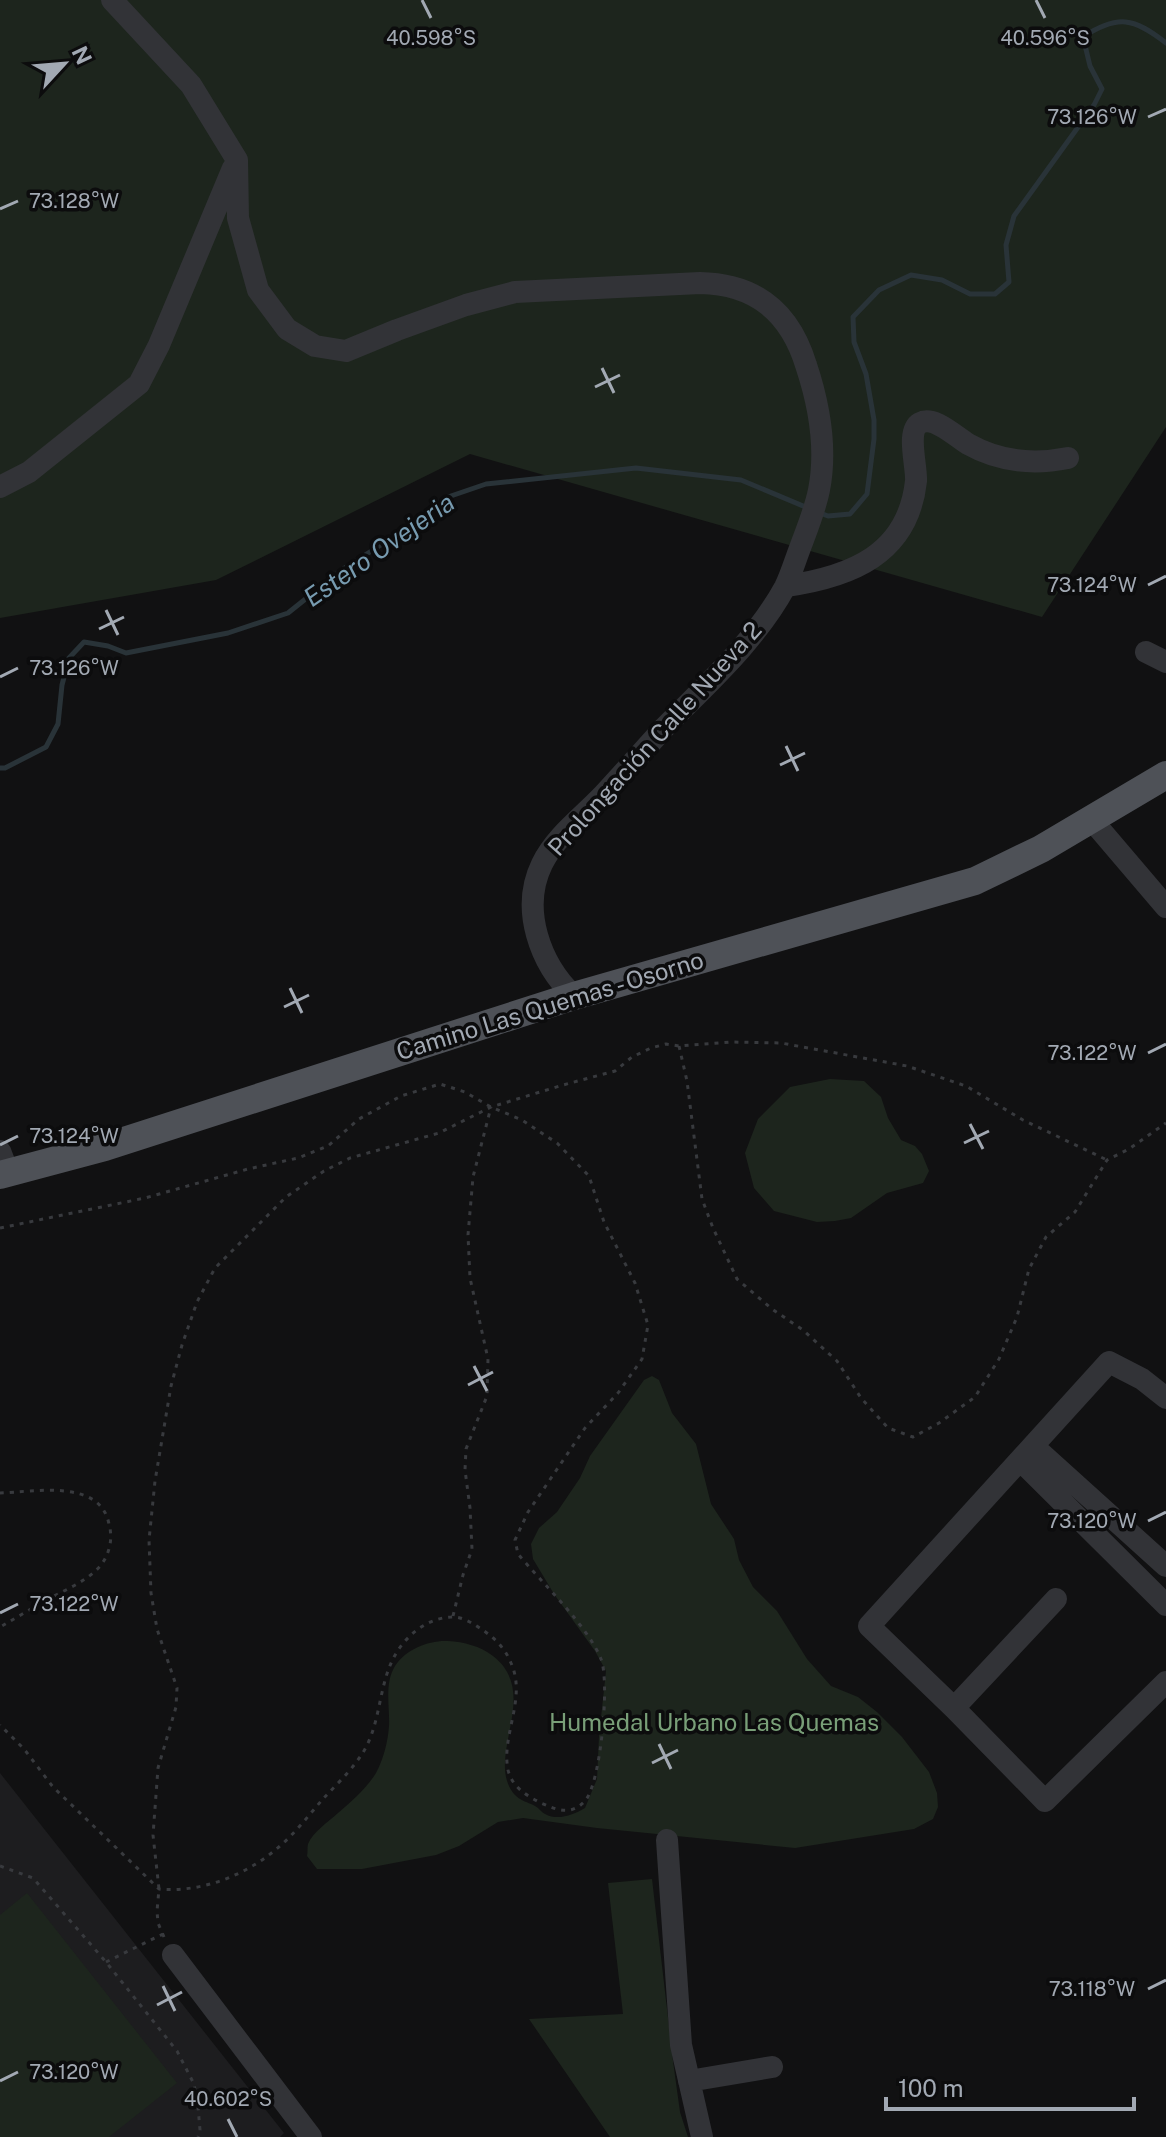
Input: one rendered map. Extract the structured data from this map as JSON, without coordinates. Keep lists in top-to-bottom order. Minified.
{"streets":{"main road":["Camino Las Quemas - Osorno"],"street":["Prolongación Calle Nueva 2"]},"crossings":[["Prolongación Calle Nueva 2","Camino Las Quemas - Osorno"]],"water":["Estero Ovejeria"],"parks":["Humedal Urbano Las Quemas"],"scale_bar":"100 m","north":"top right","coordinates":["40.596°S","40.598°S","73.126°W","73.128°W","73.124°W","73.122°W","73.120°W","73.118°W","40.602°S"]}
